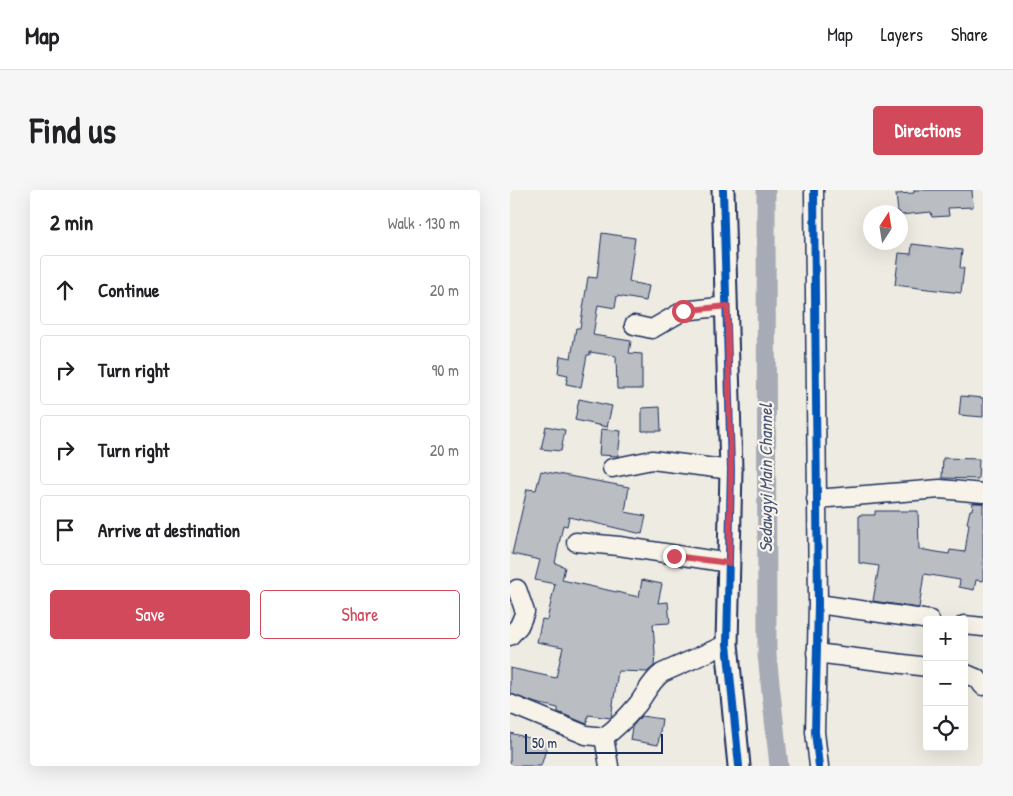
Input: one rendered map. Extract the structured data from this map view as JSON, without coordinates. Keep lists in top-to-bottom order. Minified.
{"water":["Sedawgyi Main Channel"],"scale_bar":"50 m","north":"top","page":{"header":"Map","nav":["Map","Layers","Share"],"buttons":["Directions",["Save","Share"]],"title":"Find us","heading":["2 min","Walk · 130 m"],"list":[["Continue","20 m"],["Turn right","90 m"],["Turn right","20 m"],"Arrive at destination"],"map_buttons":["+","−"],"scale":"50 m"}}
